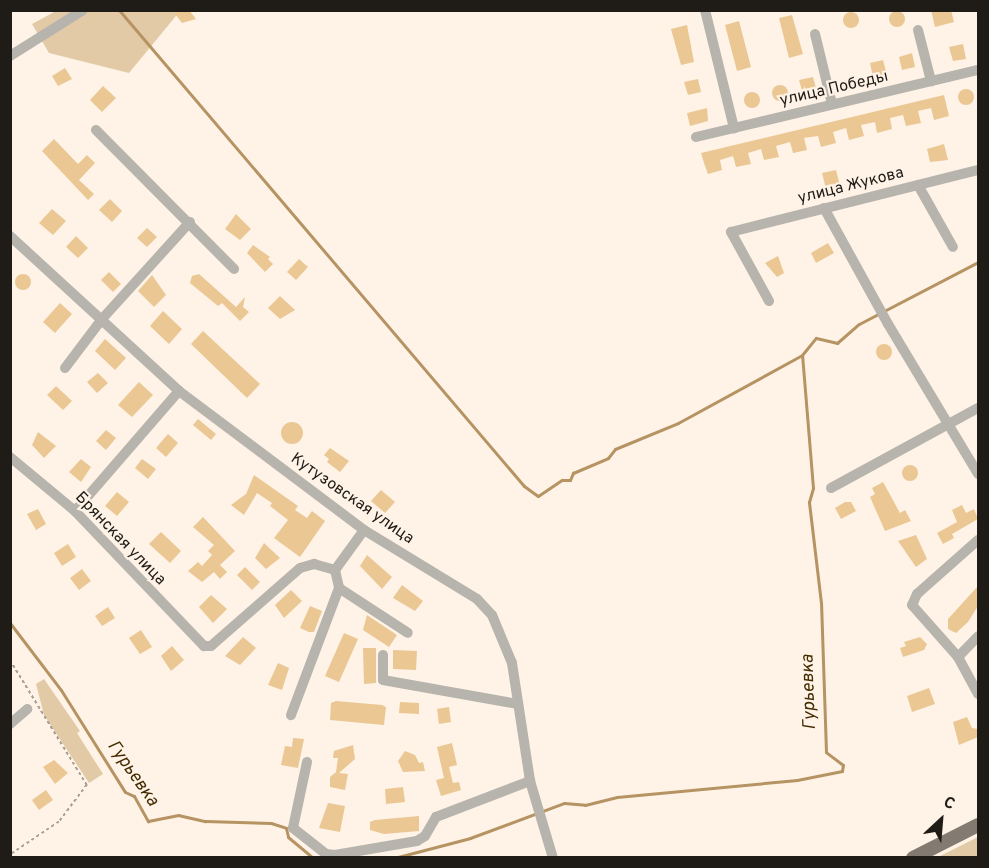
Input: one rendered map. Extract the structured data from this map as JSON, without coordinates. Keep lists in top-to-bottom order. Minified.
{"streets":{"street":["улица Победы","улица Жукова","Кутузовская улица","Брянская улица"]},"water":["Гурьевка"],"north":"top right"}
